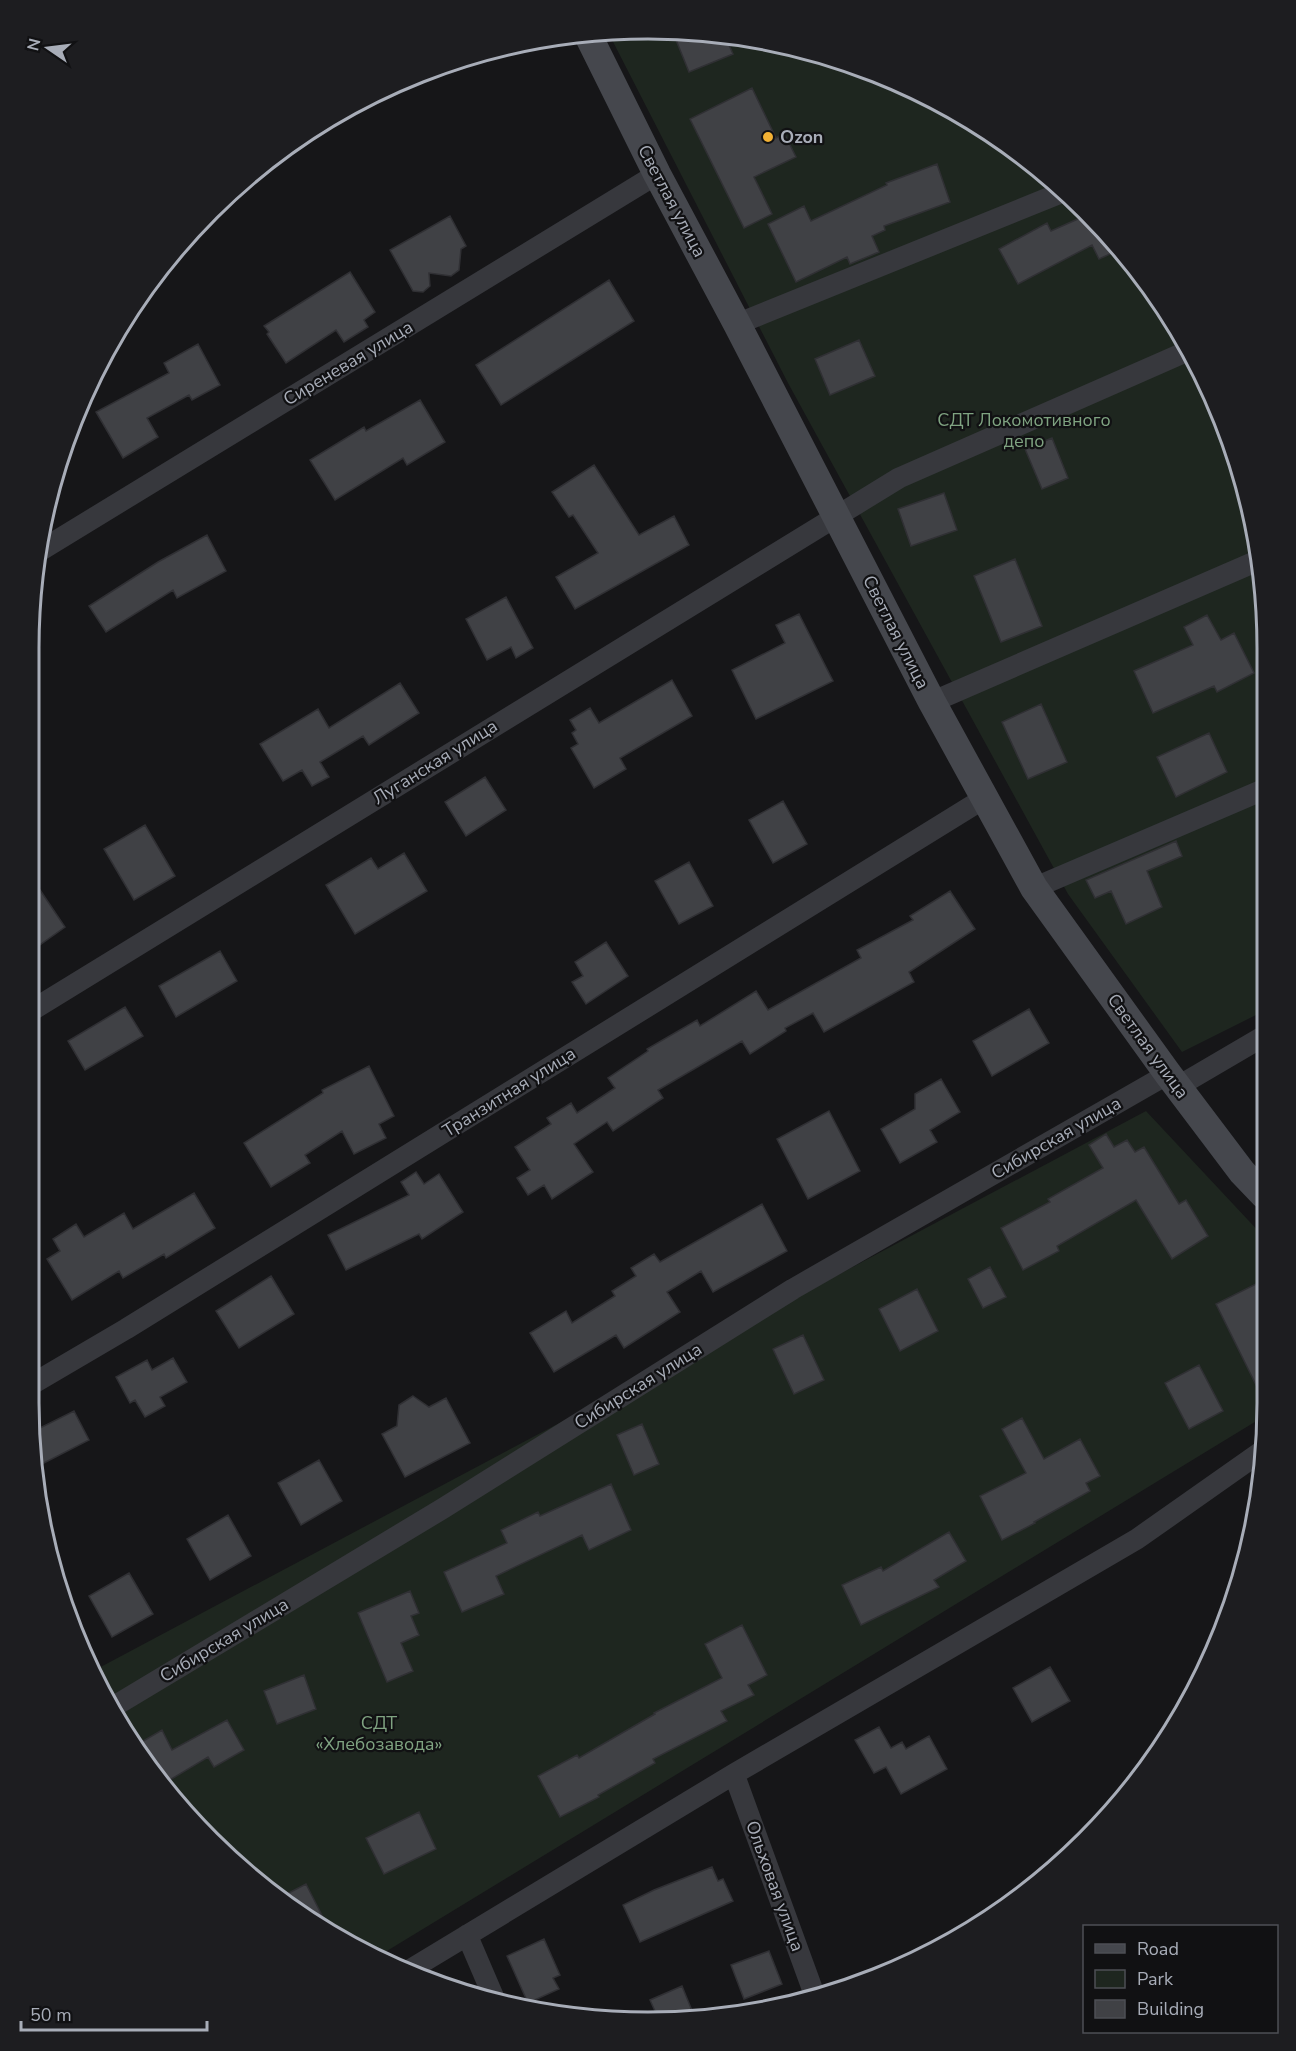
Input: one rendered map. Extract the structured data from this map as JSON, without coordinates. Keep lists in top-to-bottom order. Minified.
{"streets":{"street":["Светлая улица","Сиреневая улица","Луганская улица","Транзитная улица","Сибирская улица","Ольховая улица"]},"crossings":[["Светлая улица","Сиреневая улица"],["Светлая улица","Луганская улица"],["Светлая улица","Транзитная улица"],["Светлая улица","Сибирская улица"]],"parks":["СДТ Локомотивного депо","СДТ «Хлебозавода»"],"places":["Ozon"],"legend":["Road","Park","Building"],"scale_bar":"50 m","north":"left"}
